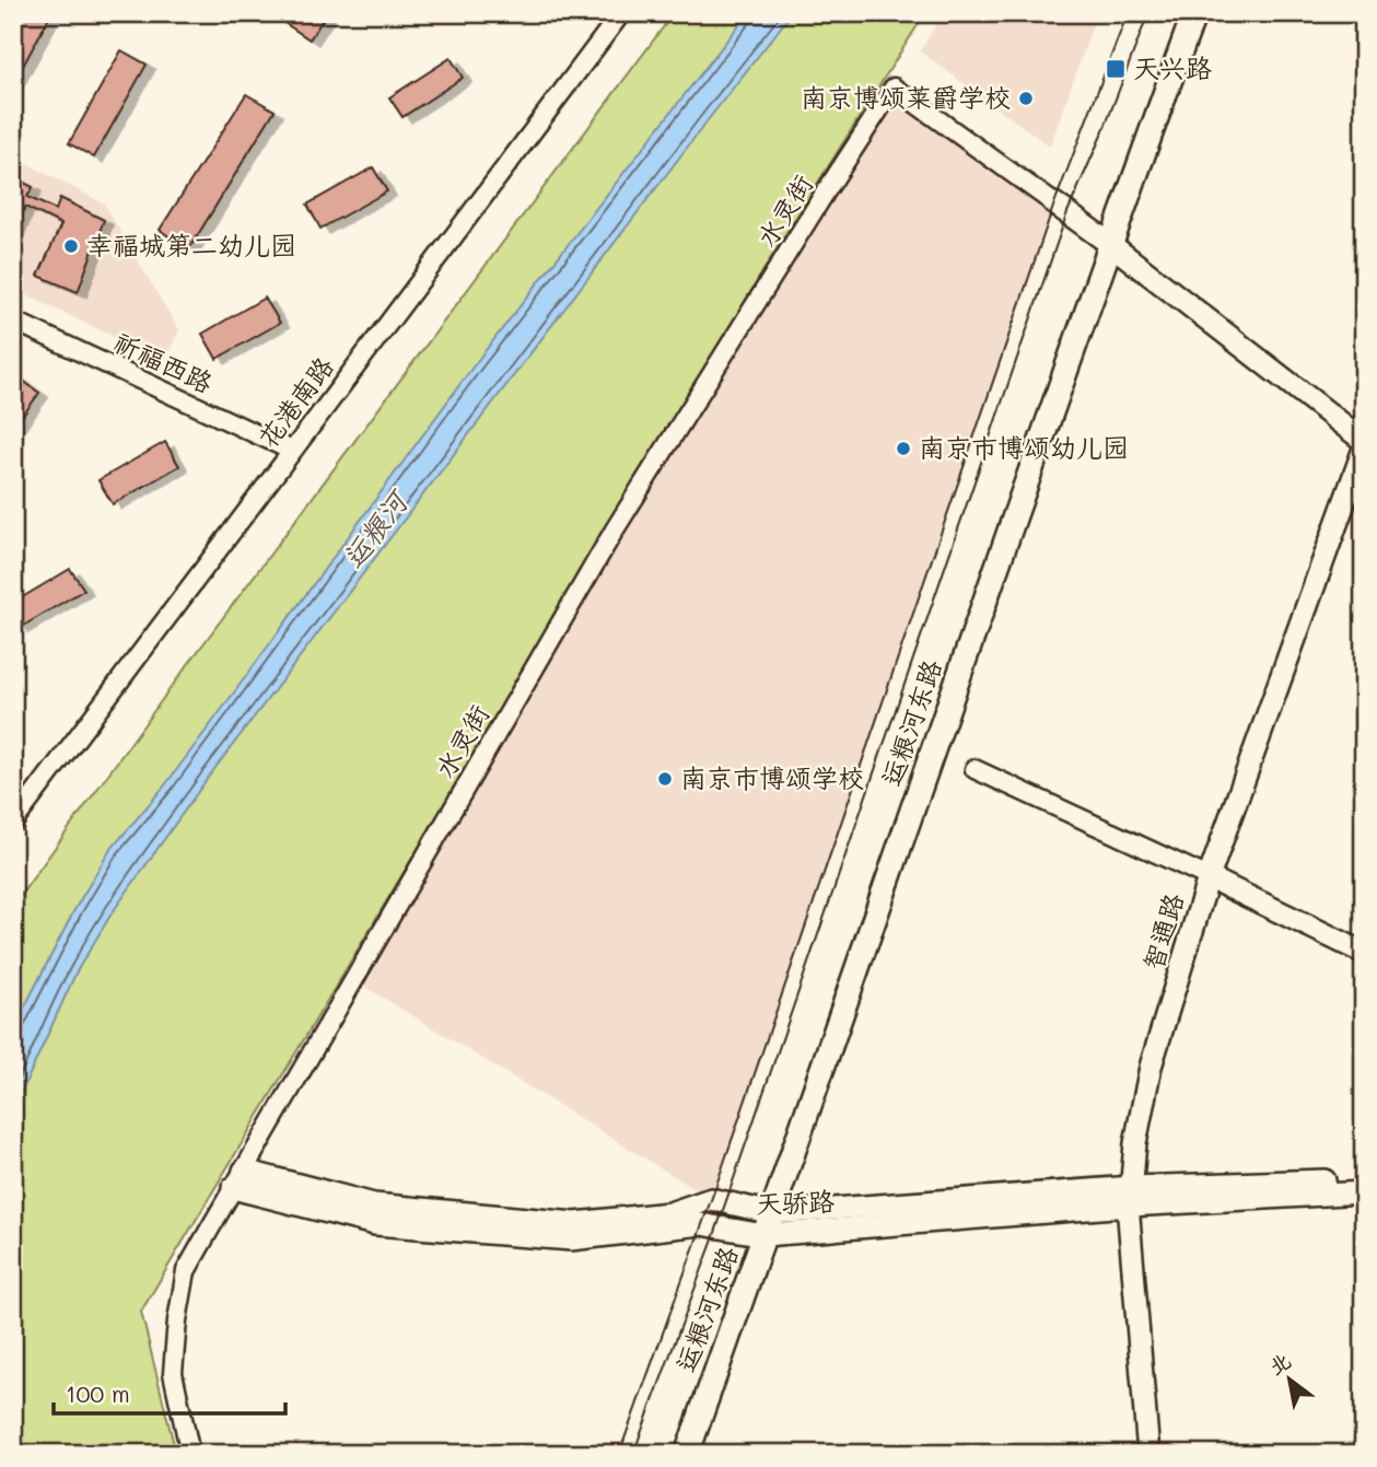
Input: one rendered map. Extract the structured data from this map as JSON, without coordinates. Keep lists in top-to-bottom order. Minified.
{"streets":{"main road":["运粮河东路"],"street":["水灵街","祈福西路","花港南路","智通路","天骄路"]},"crossings":[["水灵街","天骄路"],["祈福西路","花港南路"],["运粮河东路","天骄路"],["智通路","天骄路"]],"water":["运粮河"],"places":{"transit":["天兴路"],"other":["南京博颂莱爵学校","幸福城第二幼儿园","南京市博颂幼儿园","南京市博颂学校"]},"scale_bar":"100 m","north":"top left"}
